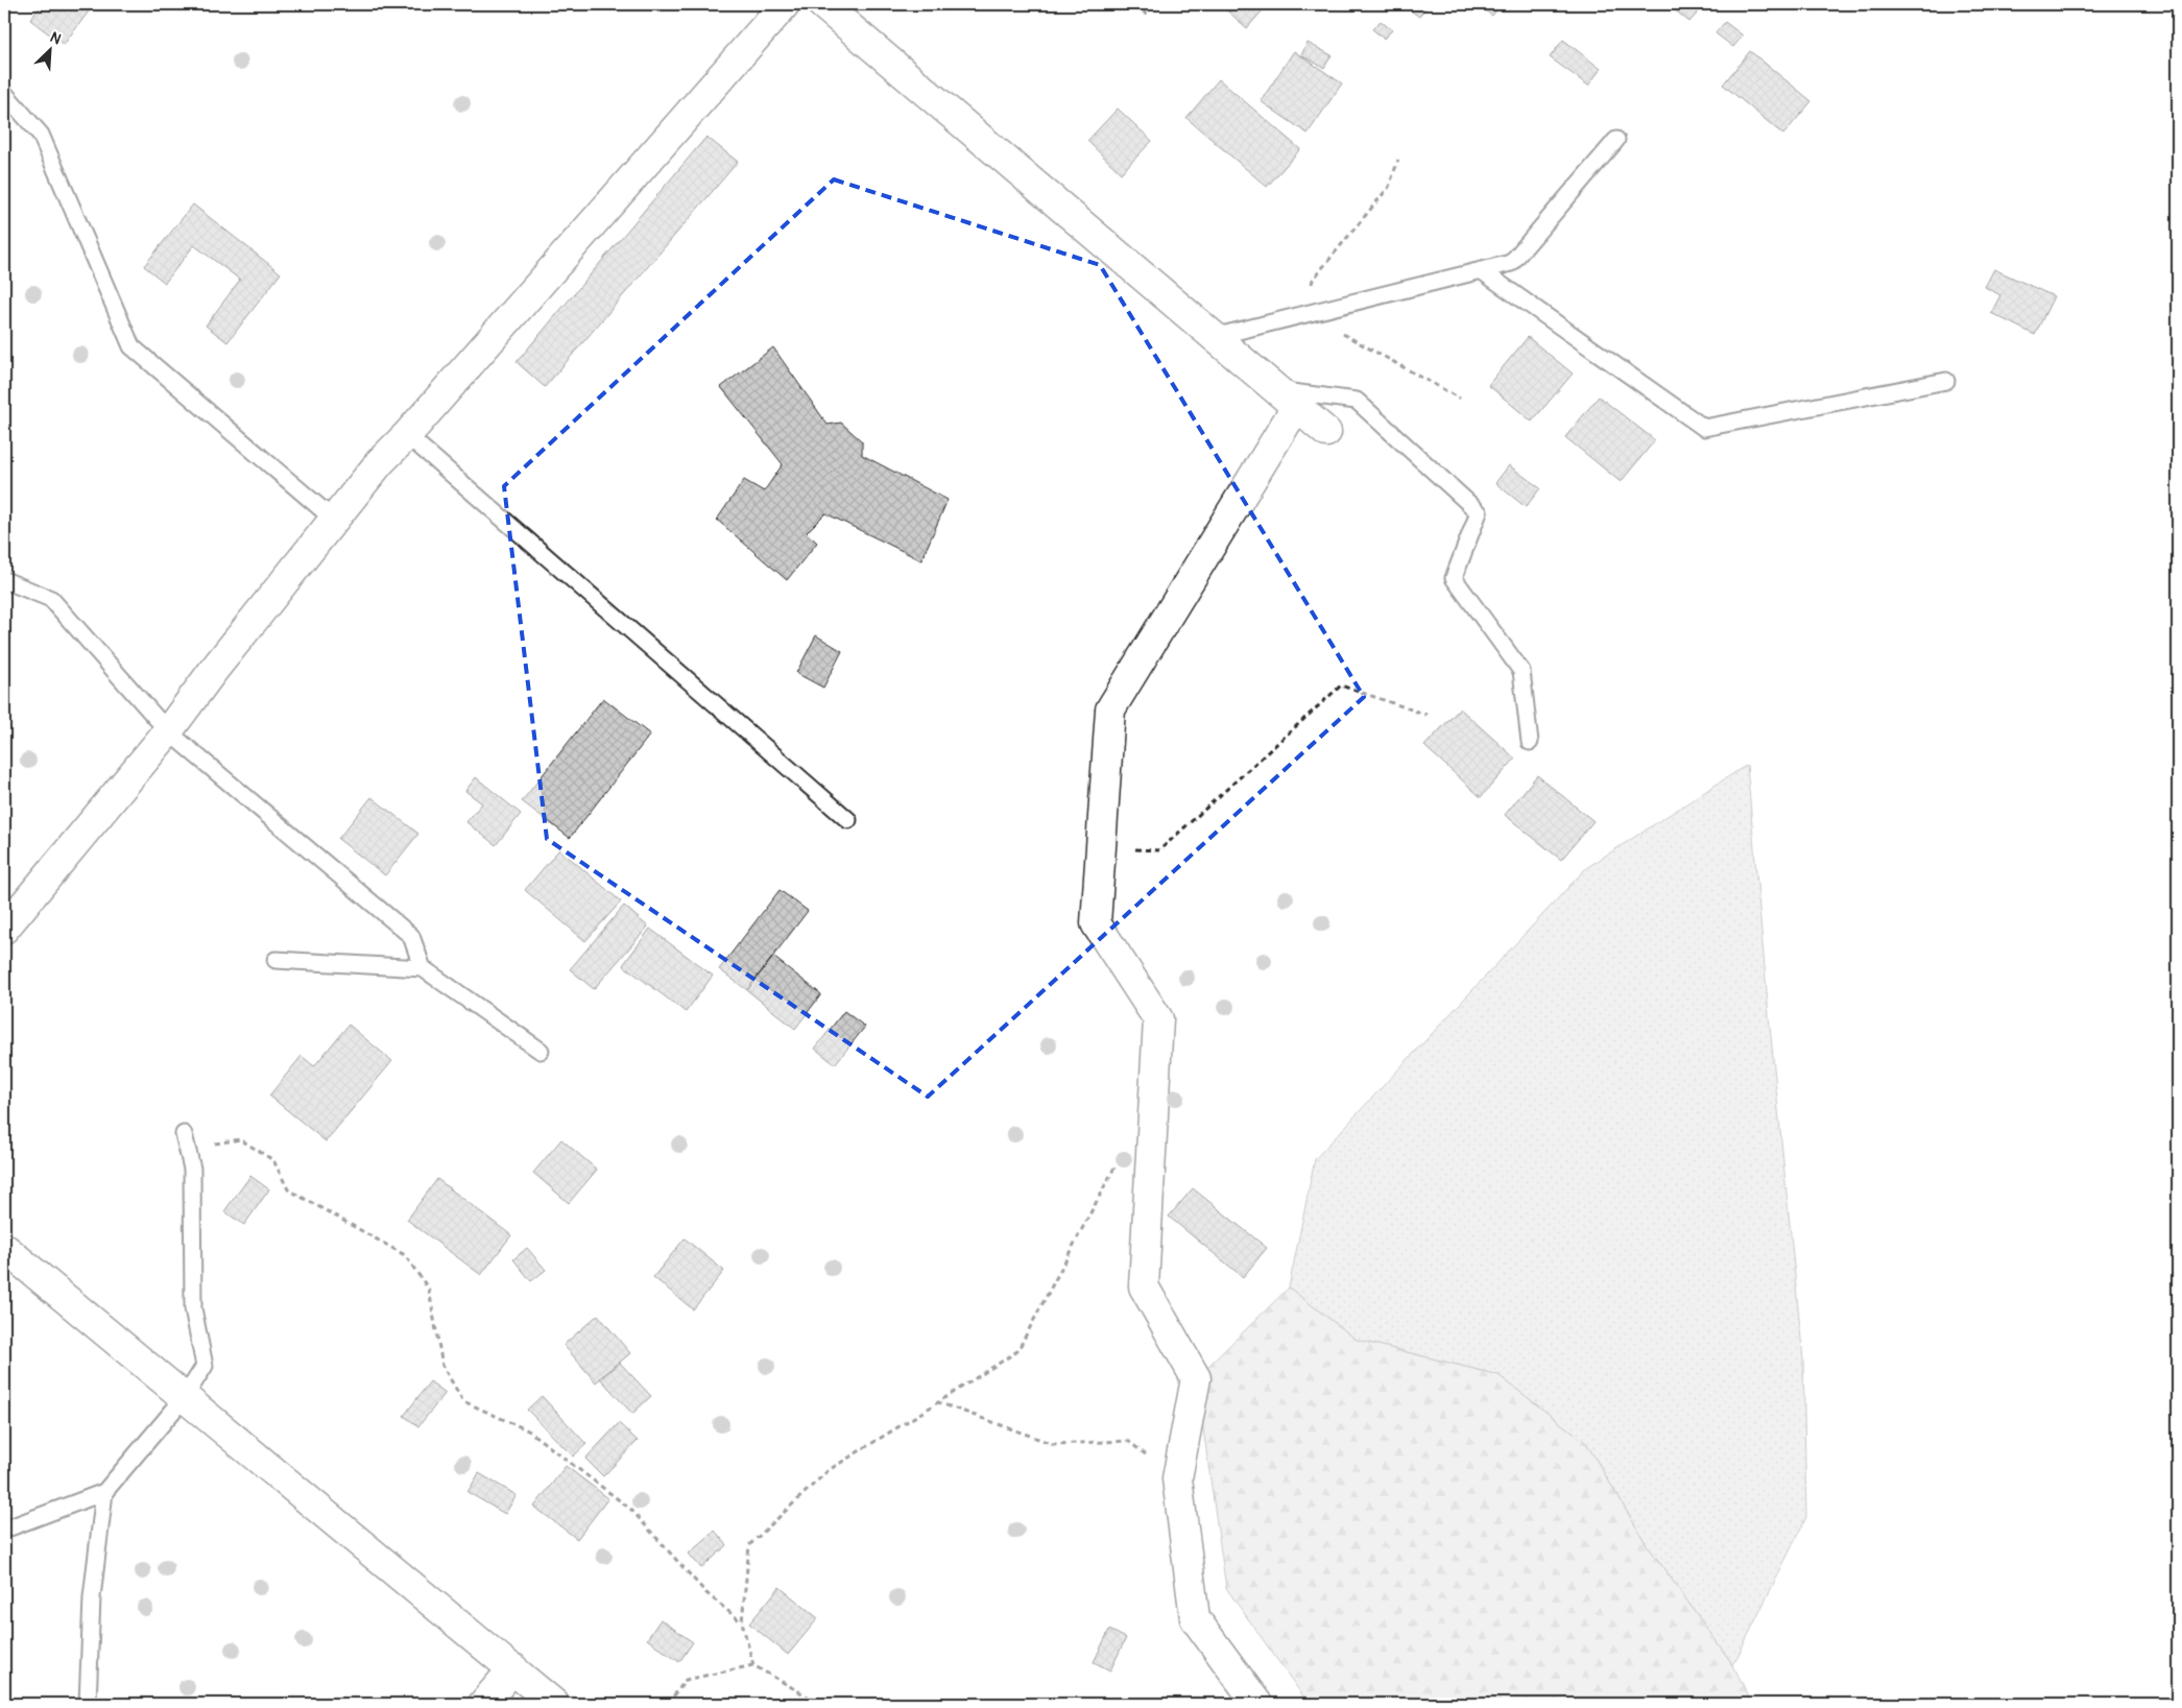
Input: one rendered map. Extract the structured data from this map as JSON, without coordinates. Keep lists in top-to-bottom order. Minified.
{"north":"top right"}
